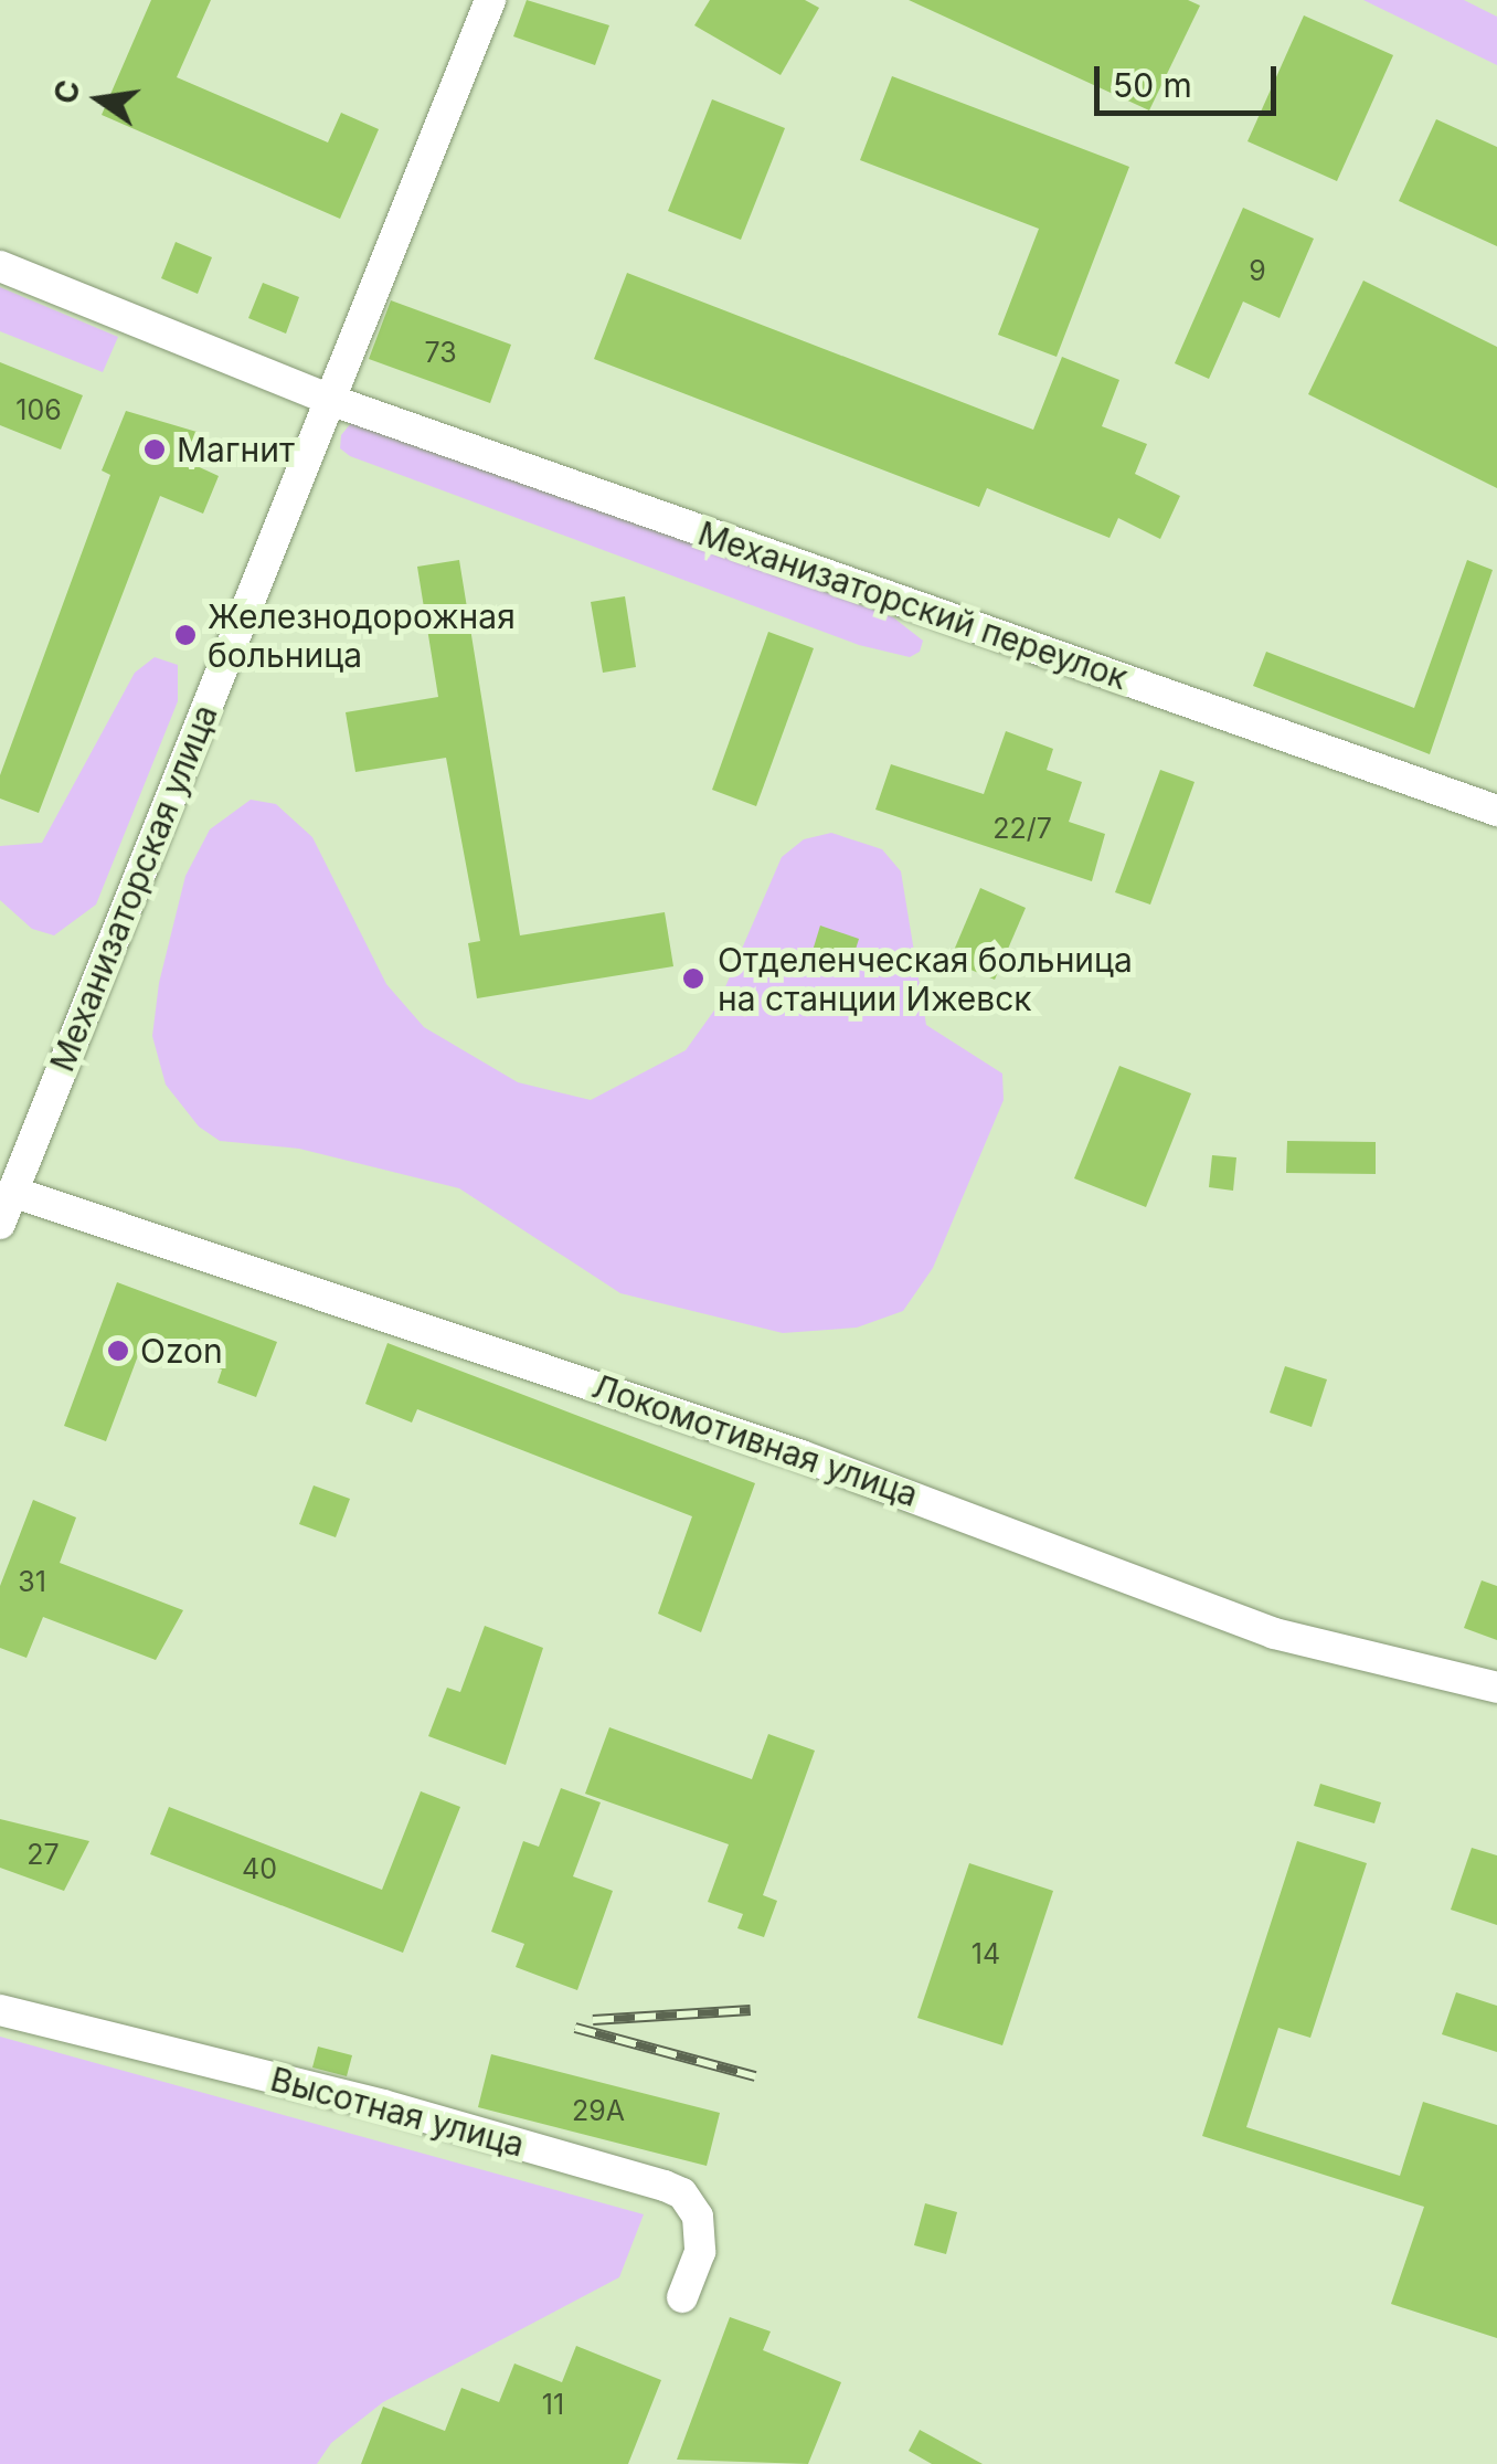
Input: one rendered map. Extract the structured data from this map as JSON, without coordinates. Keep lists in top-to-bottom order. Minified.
{"streets":{"street":["Механизаторский переулок","Механизаторская улица","Локомотивная улица","Высотная улица"]},"crossings":[["Механизаторский переулок","Механизаторская улица"],["Механизаторская улица","Локомотивная улица"]],"places":["Магнит","Железнодорожная больница","Отделенческая больница на станции Ижевск","Ozon"],"house_numbers":["9","73","106","22/7","31","27","40","14","29А","11"],"scale_bar":"50 m","north":"left"}
